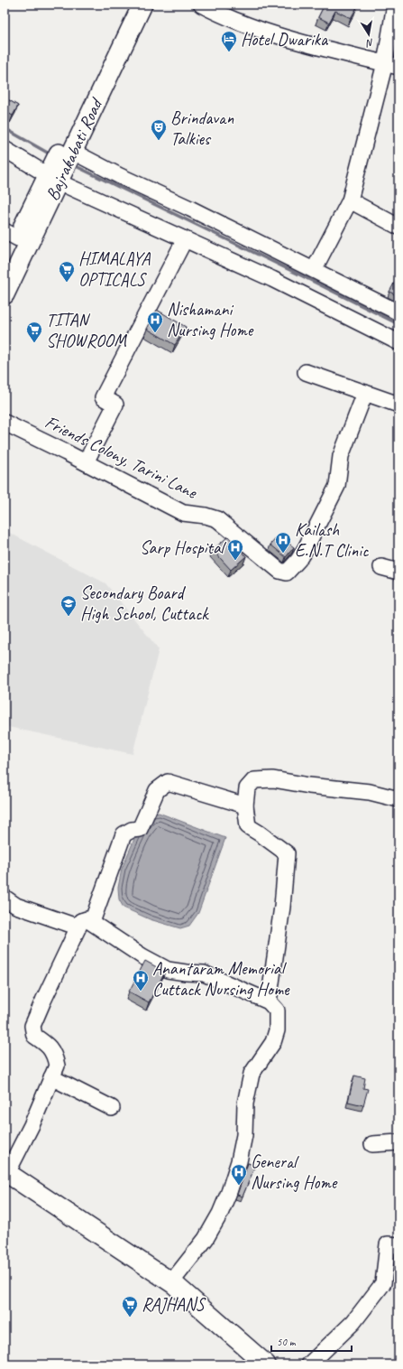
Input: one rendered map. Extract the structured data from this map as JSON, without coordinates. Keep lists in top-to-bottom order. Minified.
{"streets":{"main road":["Bajrakabati Road"],"street":["Friends Colony, Tarini Lane"]},"places":{"hotel":["Hotel Dwarika"],"theatre":["Brindavan Talkies"],"supermarket":["HIMALAYA OPTICALS","TITAN SHOWROOM","RAJHANS"],"hospital":["Nishamani Nursing Home","Kailash E.N.T Clinic","Sarp Hospital","Anantaram Memorial Cuttack Nursing Home","General Nursing Home"],"school or university":["Secondary Board High School, Cuttack"]},"scale_bar":"50 m","north":"bottom"}
